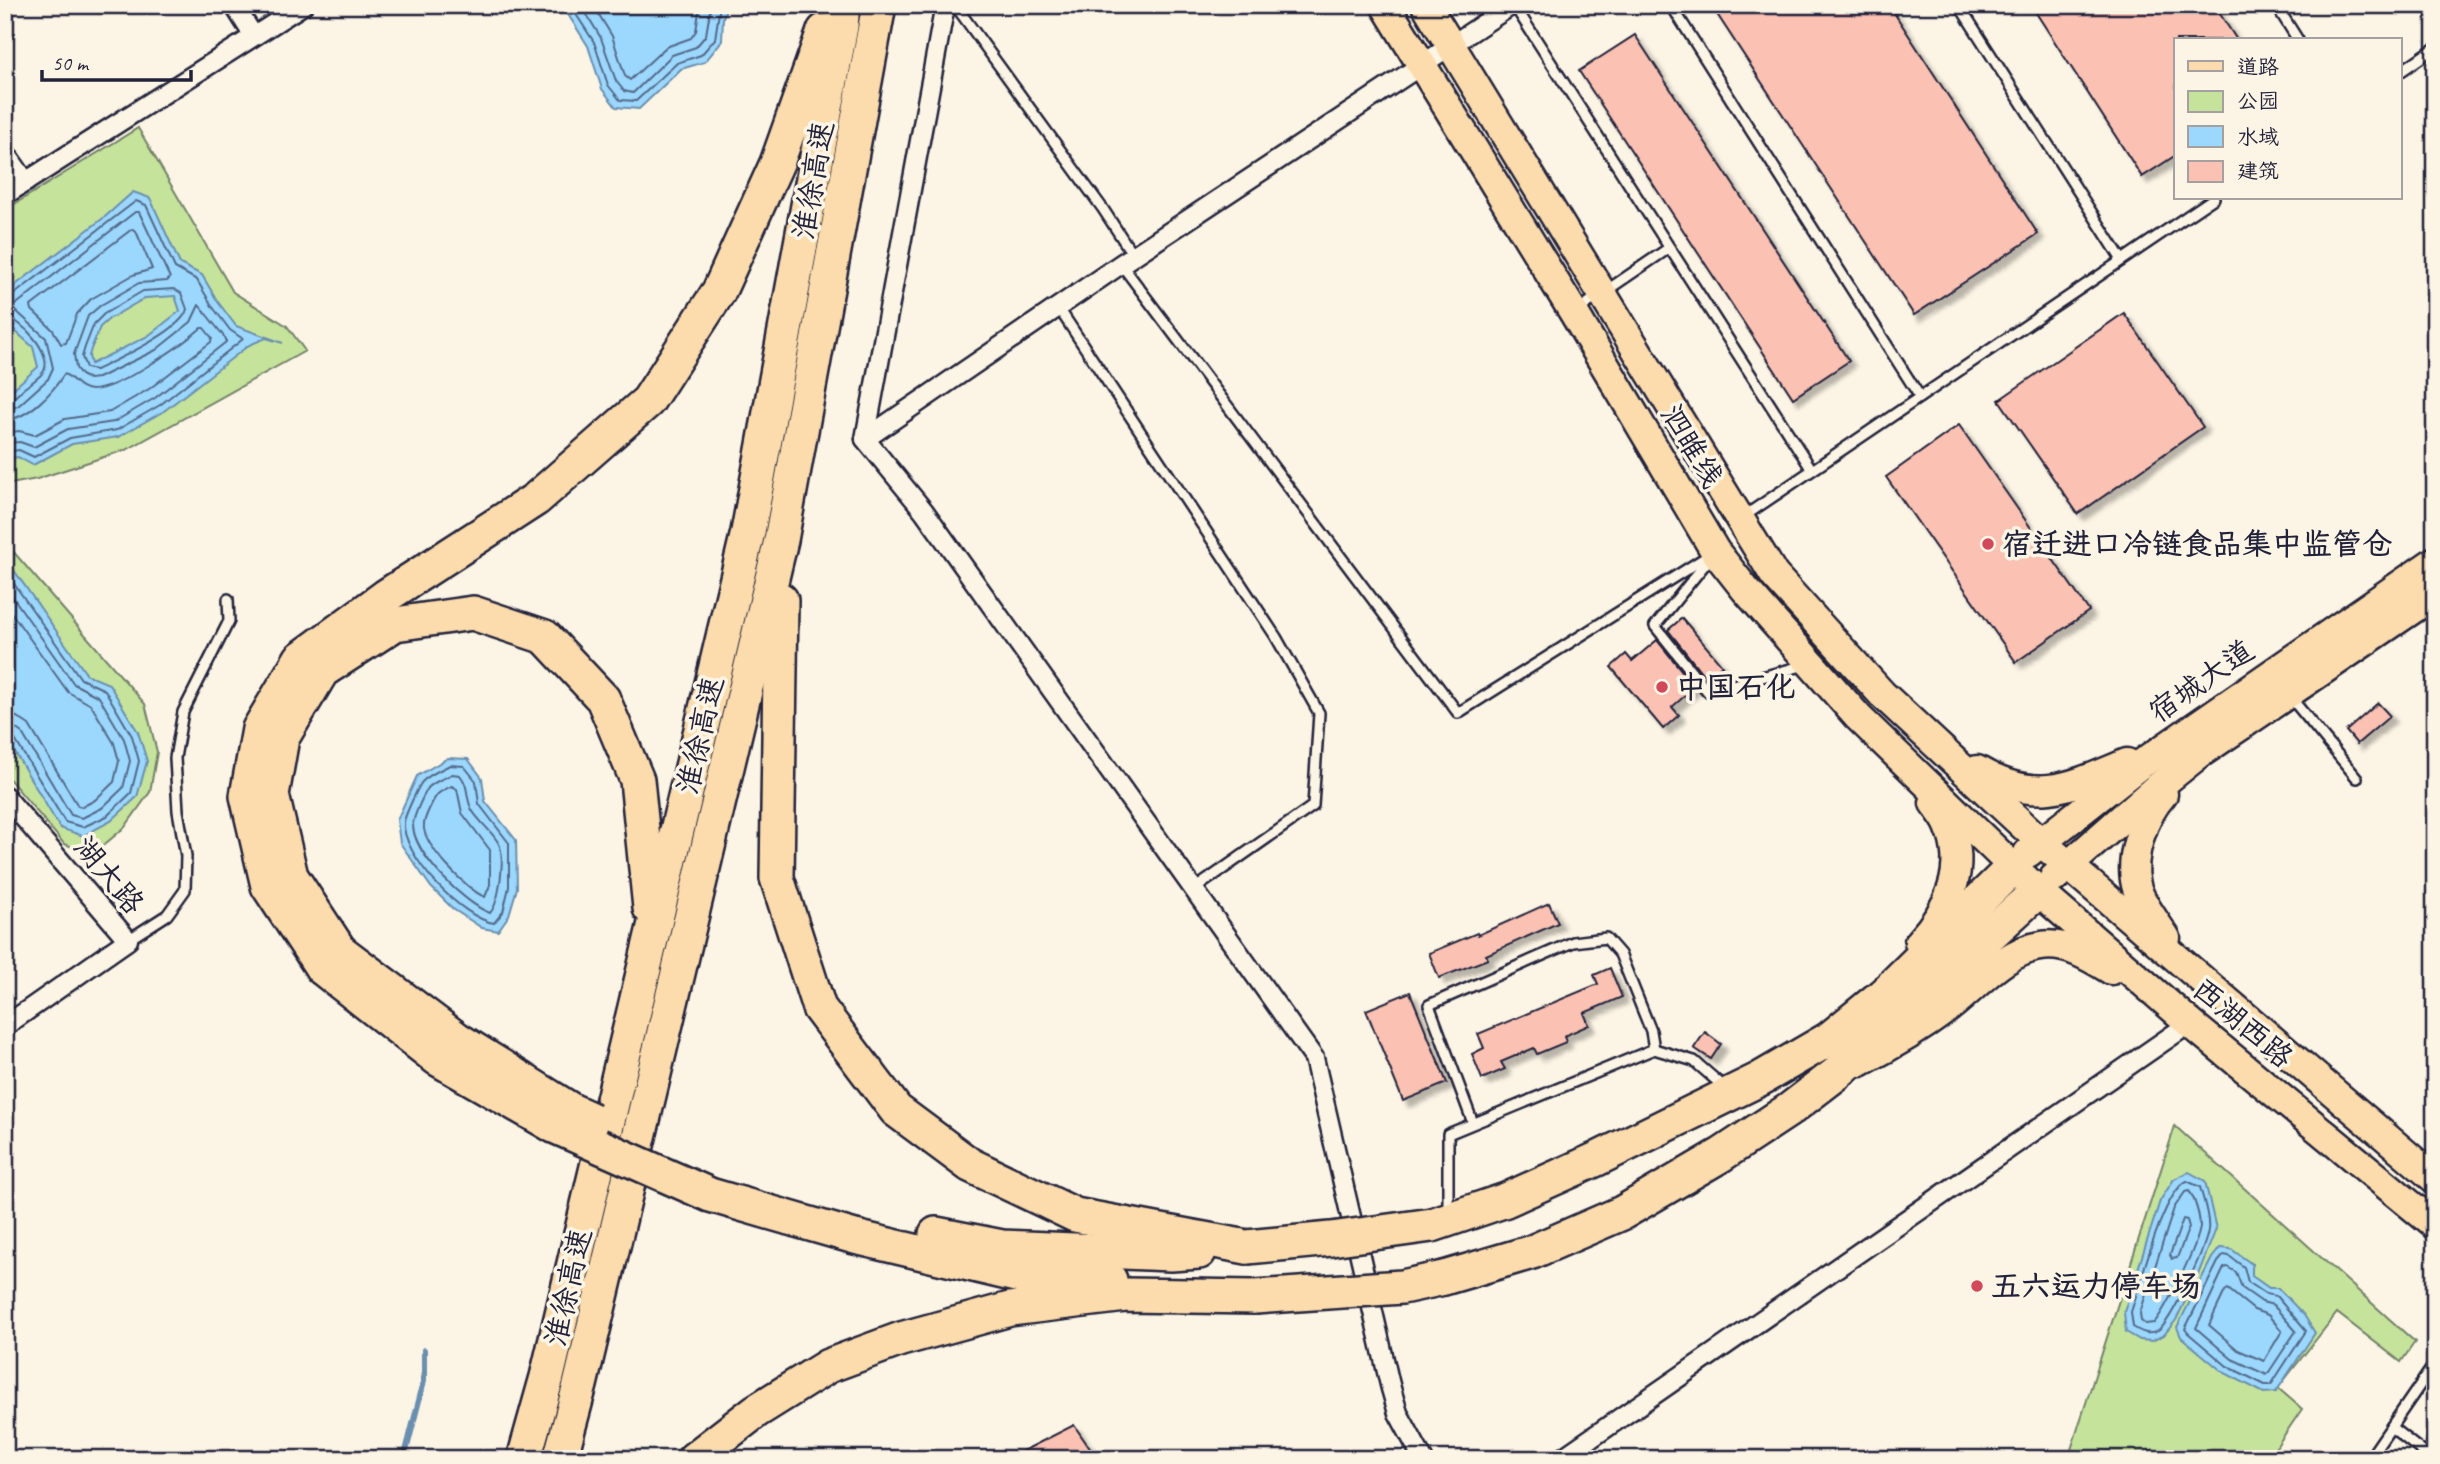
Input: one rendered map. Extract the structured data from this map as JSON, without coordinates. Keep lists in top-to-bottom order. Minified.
{"streets":{"highway":["淮徐高速"],"main road":["泗睢线","宿城大道","西湖西路"],"street":["湖大路"]},"crossings":[["泗睢线","宿城大道"],["泗睢线","西湖西路"],["宿城大道","西湖西路"]],"places":["宿迁进口冷链食品集中监管仓","中国石化","五六运力停车场"],"legend":["道路","公园","水域","建筑"],"scale_bar":"50 m"}
